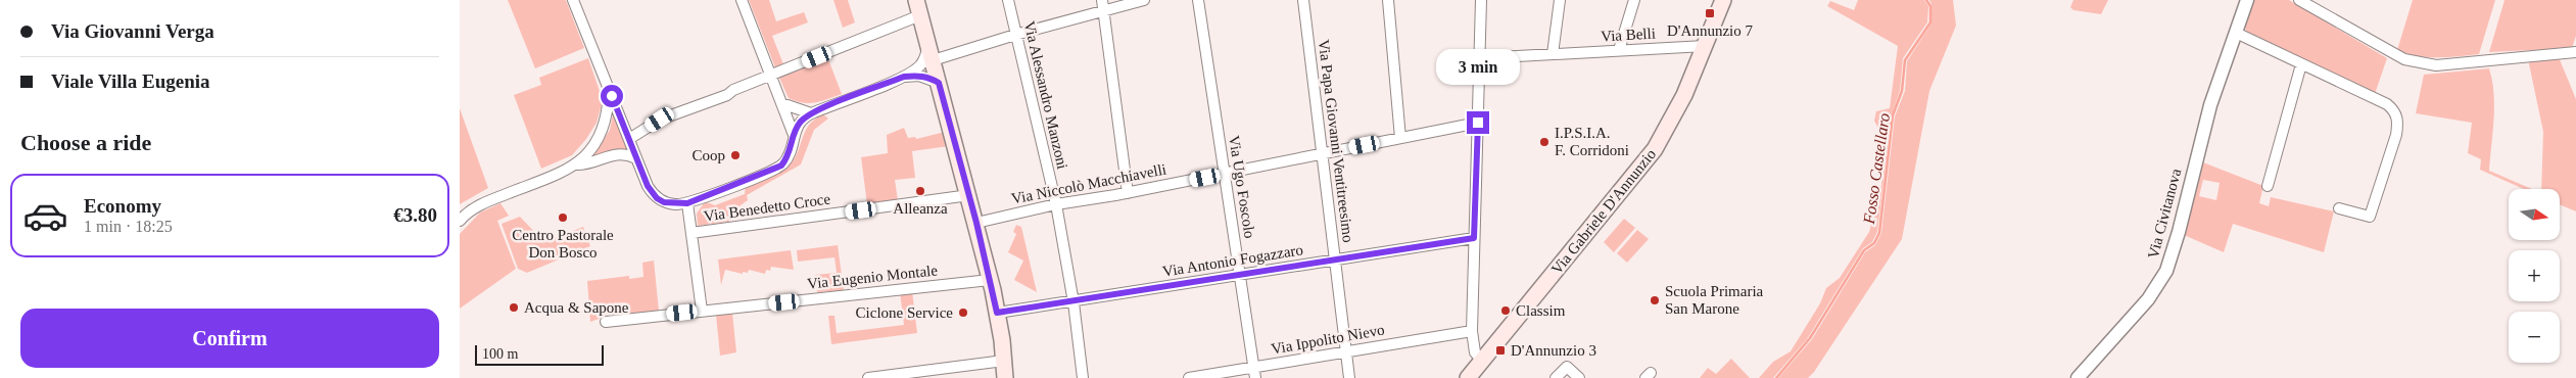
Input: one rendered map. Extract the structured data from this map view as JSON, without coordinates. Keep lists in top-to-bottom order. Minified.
{"streets":{"main road":["Via Gabriele D'Annunzio"],"street":["Via Belli","Via Alessandro Manzoni","Via Papa Giovanni Ventitreesimo","Via Niccolò Macchiavelli","Via Ugo Foscolo","Via Benedetto Croce","Via Civitanova","Via Antonio Fogazzaro","Via Eugenio Montale","Via Ippolito Nievo"]},"crossings":[["Via Belli","Via Gabriele D'Annunzio"],["Via Alessandro Manzoni","Via Niccolò Macchiavelli"],["Via Alessandro Manzoni","Via Antonio Fogazzaro"],["Via Papa Giovanni Ventitreesimo","Via Niccolò Macchiavelli"],["Via Papa Giovanni Ventitreesimo","Via Antonio Fogazzaro"],["Via Papa Giovanni Ventitreesimo","Via Ippolito Nievo"],["Via Niccolò Macchiavelli","Via Ugo Foscolo"],["Via Ugo Foscolo","Via Antonio Fogazzaro"],["Via Ugo Foscolo","Via Ippolito Nievo"]],"water":["Fosso Castellaro"],"places":{"transit":["D'Annunzio 7","D'Annunzio 3"],"other":["I.P.S.I.A. F. Corridoni","Coop","Alleanza","Centro Pastorale Don Bosco","Scuola Primaria San Marone","Acqua & Sapone","Classim","Ciclone Service"]},"scale_bar":"100 m","north":"right","page":{"banner":["Via Giovanni Verga","Viale Villa Eugenia"],"bubble":"3 min","heading":"Choose a ride","list":[{"name":"Economy","note":"1 min · 18:25","value":"€3.80"}],"map_buttons":["+","−"],"buttons":"Confirm","scale":"100 m"}}
